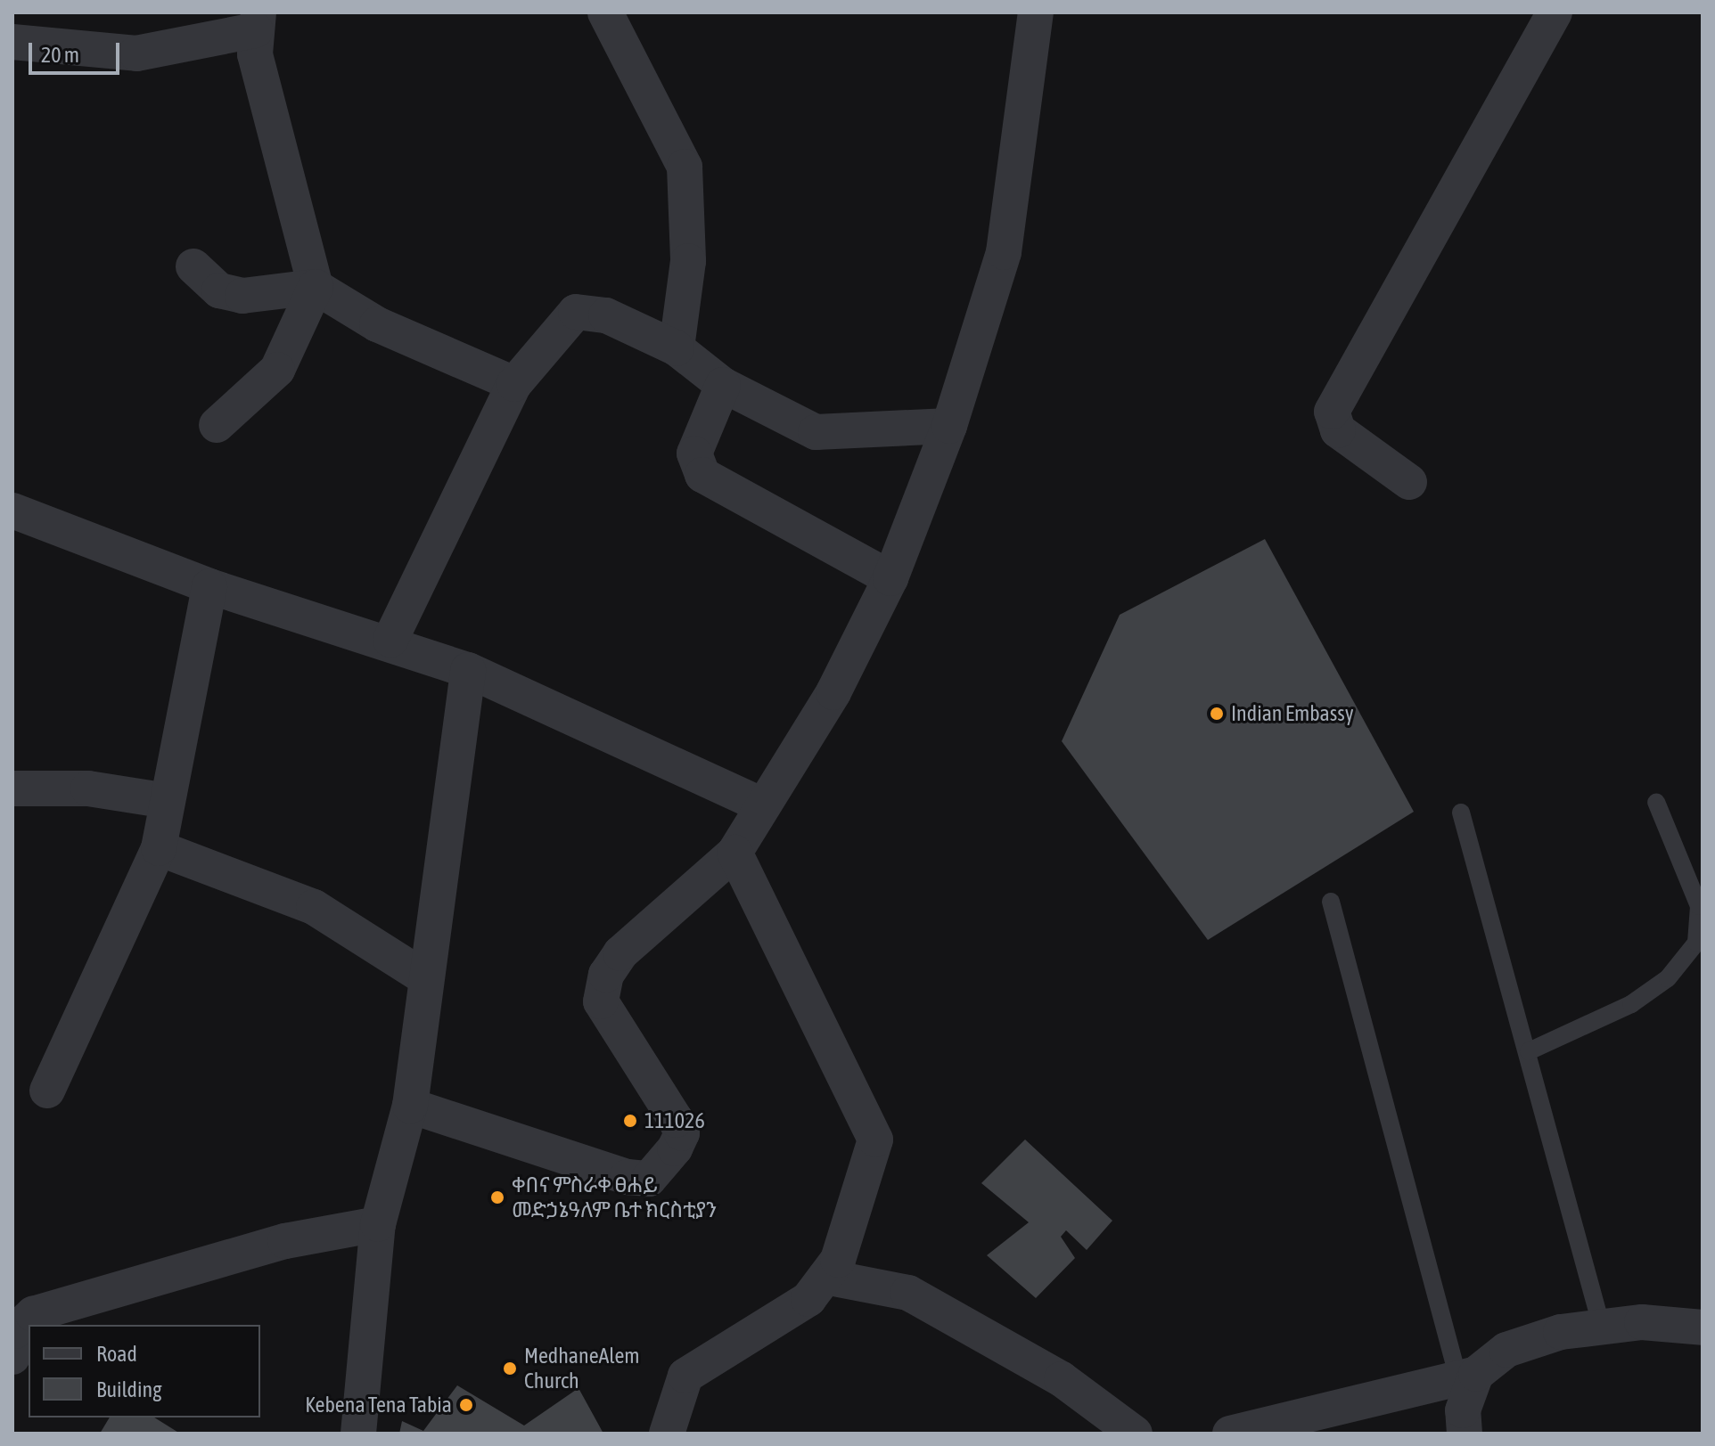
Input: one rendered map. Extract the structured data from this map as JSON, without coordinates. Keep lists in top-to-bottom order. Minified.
{"places":["Indian Embassy","111026","ቀበና ምስራቀ ፀሐይ መድኃኔዓለም ቤተ ክርስቲያን","MedhaneAlem Church","Kebena Tena Tabia"],"legend":["Road","Building"],"scale_bar":"20 m"}
